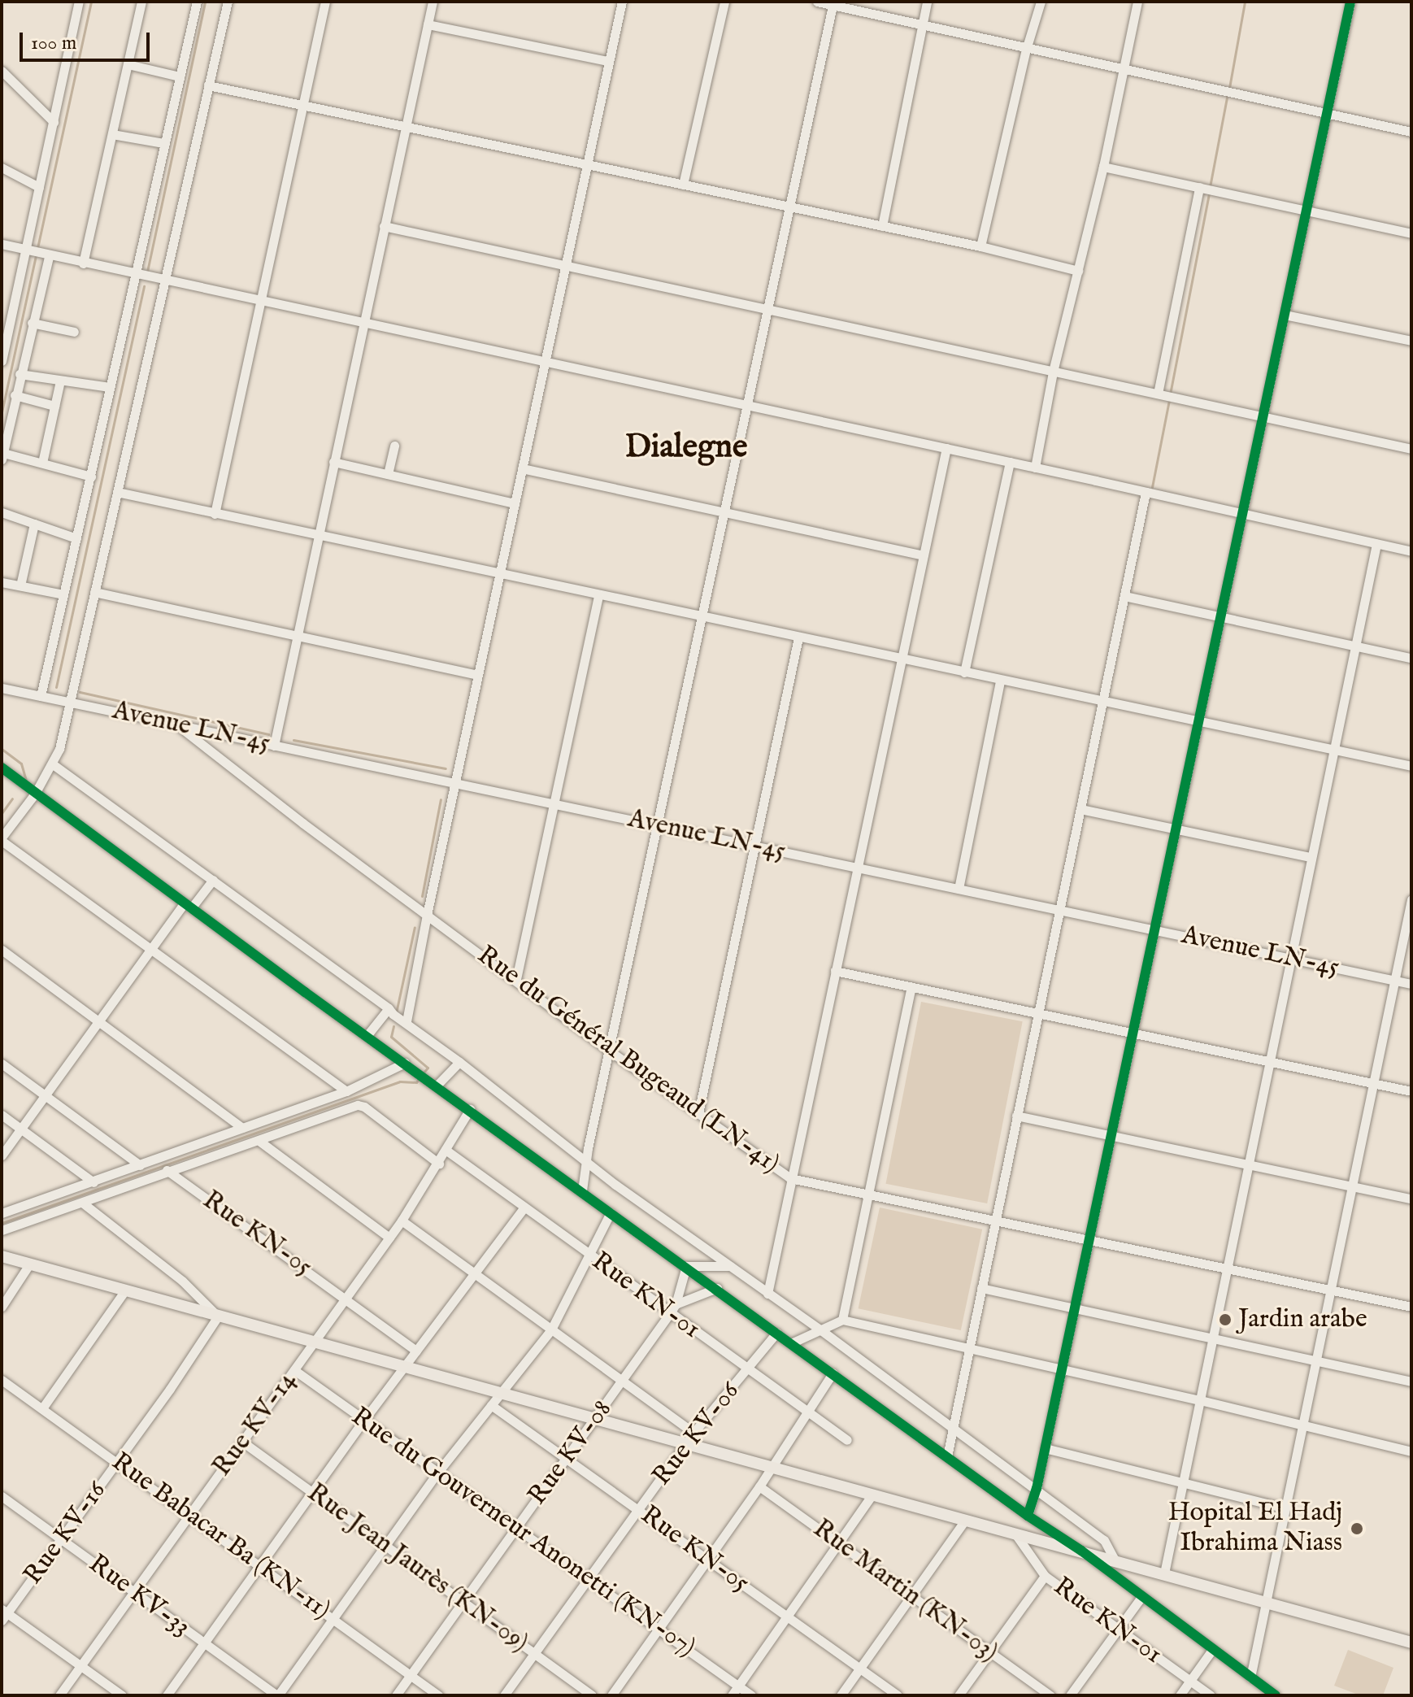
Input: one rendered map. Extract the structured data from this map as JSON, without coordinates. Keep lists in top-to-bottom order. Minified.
{"streets":{"street":["Avenue LN-45","Rue du Général Bugeaud (LN-41)","Rue KN-05","Rue KN-01","Rue KV-14","Rue KV-06","Rue KV-08","Rue du Gouverneur Anonetti (KN-07)","Rue KV-16","Rue Babacar Ba (KN-11)","Rue Jean Jaurès (KN-09)","Rue Martin (KN-03)","Rue KV-33"]},"crossings":[["Avenue LN-45","Rue du Général Bugeaud (LN-41)"],["Rue KN-05","Rue KV-14"],["Rue KN-05","Rue KV-06"],["Rue KN-05","Rue KV-08"],["Rue KN-01","Rue KV-14"],["Rue KN-01","Rue KV-06"],["Rue KN-01","Rue KV-08"],["Rue KV-14","Rue du Gouverneur Anonetti (KN-07)"],["Rue KV-14","Rue Babacar Ba (KN-11)"],["Rue KV-14","Rue Jean Jaurès (KN-09)"],["Rue KV-14","Rue KV-33"],["Rue KV-06","Rue du Gouverneur Anonetti (KN-07)"],["Rue KV-06","Rue Jean Jaurès (KN-09)"],["Rue KV-08","Rue du Gouverneur Anonetti (KN-07)"],["Rue KV-08","Rue Babacar Ba (KN-11)"],["Rue KV-08","Rue Jean Jaurès (KN-09)"],["Rue KV-16","Rue Babacar Ba (KN-11)"],["Rue KV-16","Rue KV-33"]],"districts":["Dialegne"],"places":["Jardin arabe","Hopital El Hadj Ibrahima Niass"],"scale_bar":"100 m"}
